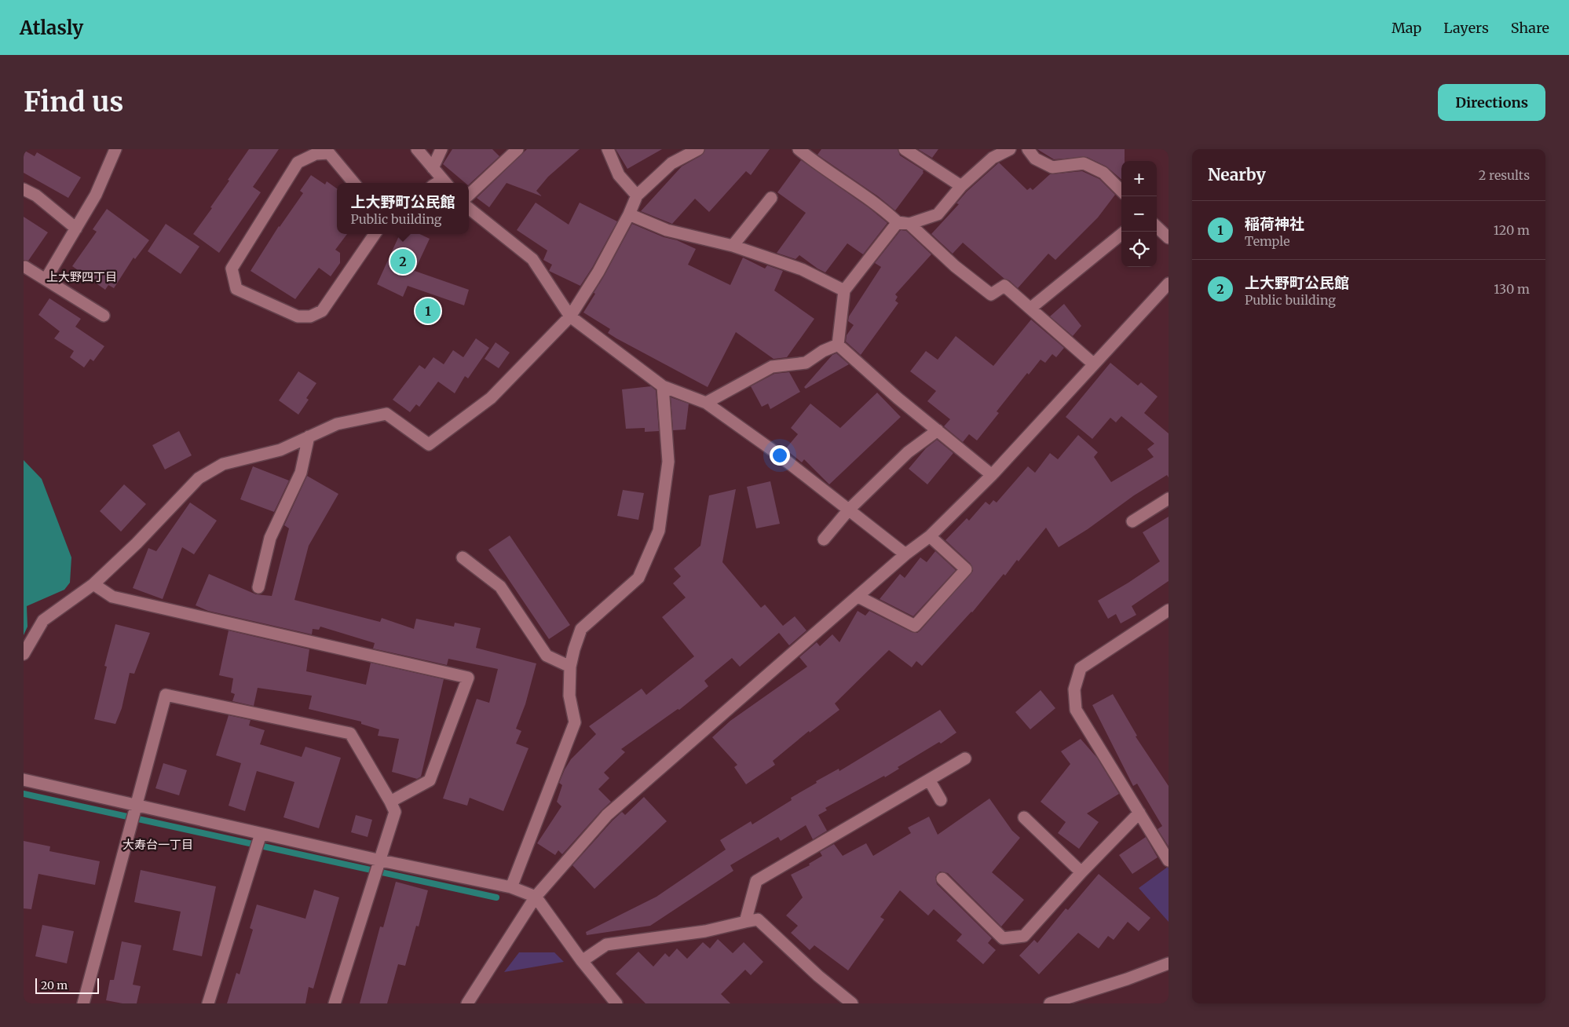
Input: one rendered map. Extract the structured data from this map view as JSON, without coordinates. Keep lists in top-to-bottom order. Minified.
{"districts":["上大野四丁目","大寿台一丁目"],"scale_bar":"20 m","page":{"header":"Atlasly","nav":["Map","Layers","Share"],"buttons":"Directions","title":"Find us","heading":["Nearby","2 results"],"map_buttons":["+","−"],"popup":["上大野町公民館","Public building"],"list":[{"mark":"1","name":"稲荷神社","note":"Temple","value":"120 m"},{"mark":"2","name":"上大野町公民館","note":"Public building","value":"130 m"}],"pins":["2","1"],"scale":"20 m"}}
